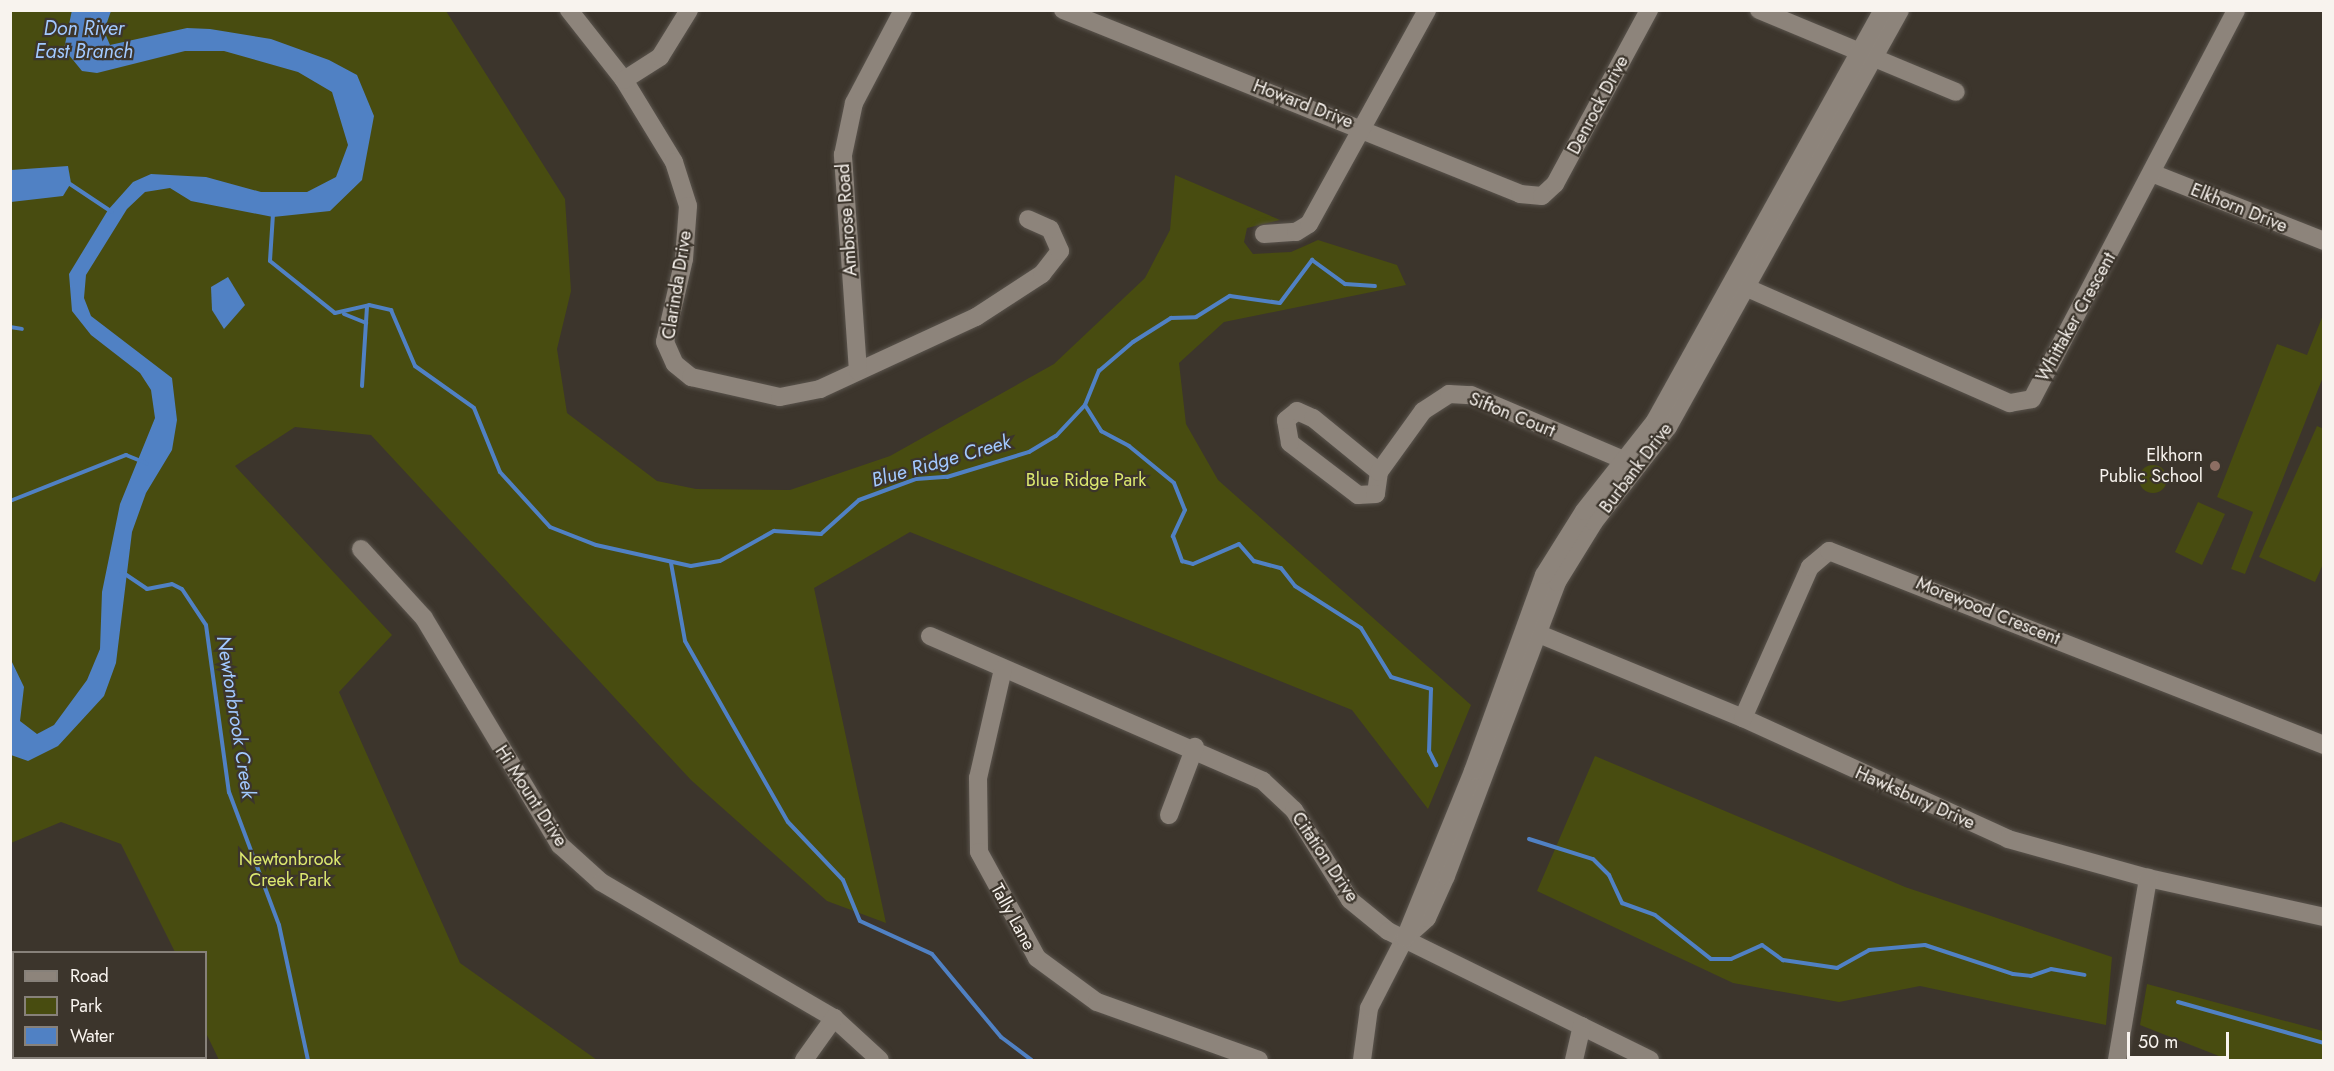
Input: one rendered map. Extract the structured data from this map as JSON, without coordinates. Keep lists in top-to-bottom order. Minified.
{"streets":{"street":["Howard Drive","Denrock Drive","Elkhorn Drive","Ambrose Road","Clarinda Drive","Whittaker Crescent","Sifton Court","Burbank Drive","Morewood Crescent","Hi Mount Drive","Hawksbury Drive","Citation Drive","Tally Lane"]},"crossings":[["Howard Drive","Denrock Drive"],["Elkhorn Drive","Whittaker Crescent"],["Ambrose Road","Clarinda Drive"],["Whittaker Crescent","Burbank Drive"],["Sifton Court","Burbank Drive"],["Burbank Drive","Hawksbury Drive"],["Burbank Drive","Citation Drive"],["Morewood Crescent","Hawksbury Drive"],["Citation Drive","Tally Lane"]],"water":["Don River East Branch","Blue Ridge Creek","Newtonbrook Creek"],"parks":["Blue Ridge Park","Newtonbrook Creek Park"],"places":["Elkhorn Public School"],"legend":["Road","Park","Water"],"scale_bar":"50 m"}
